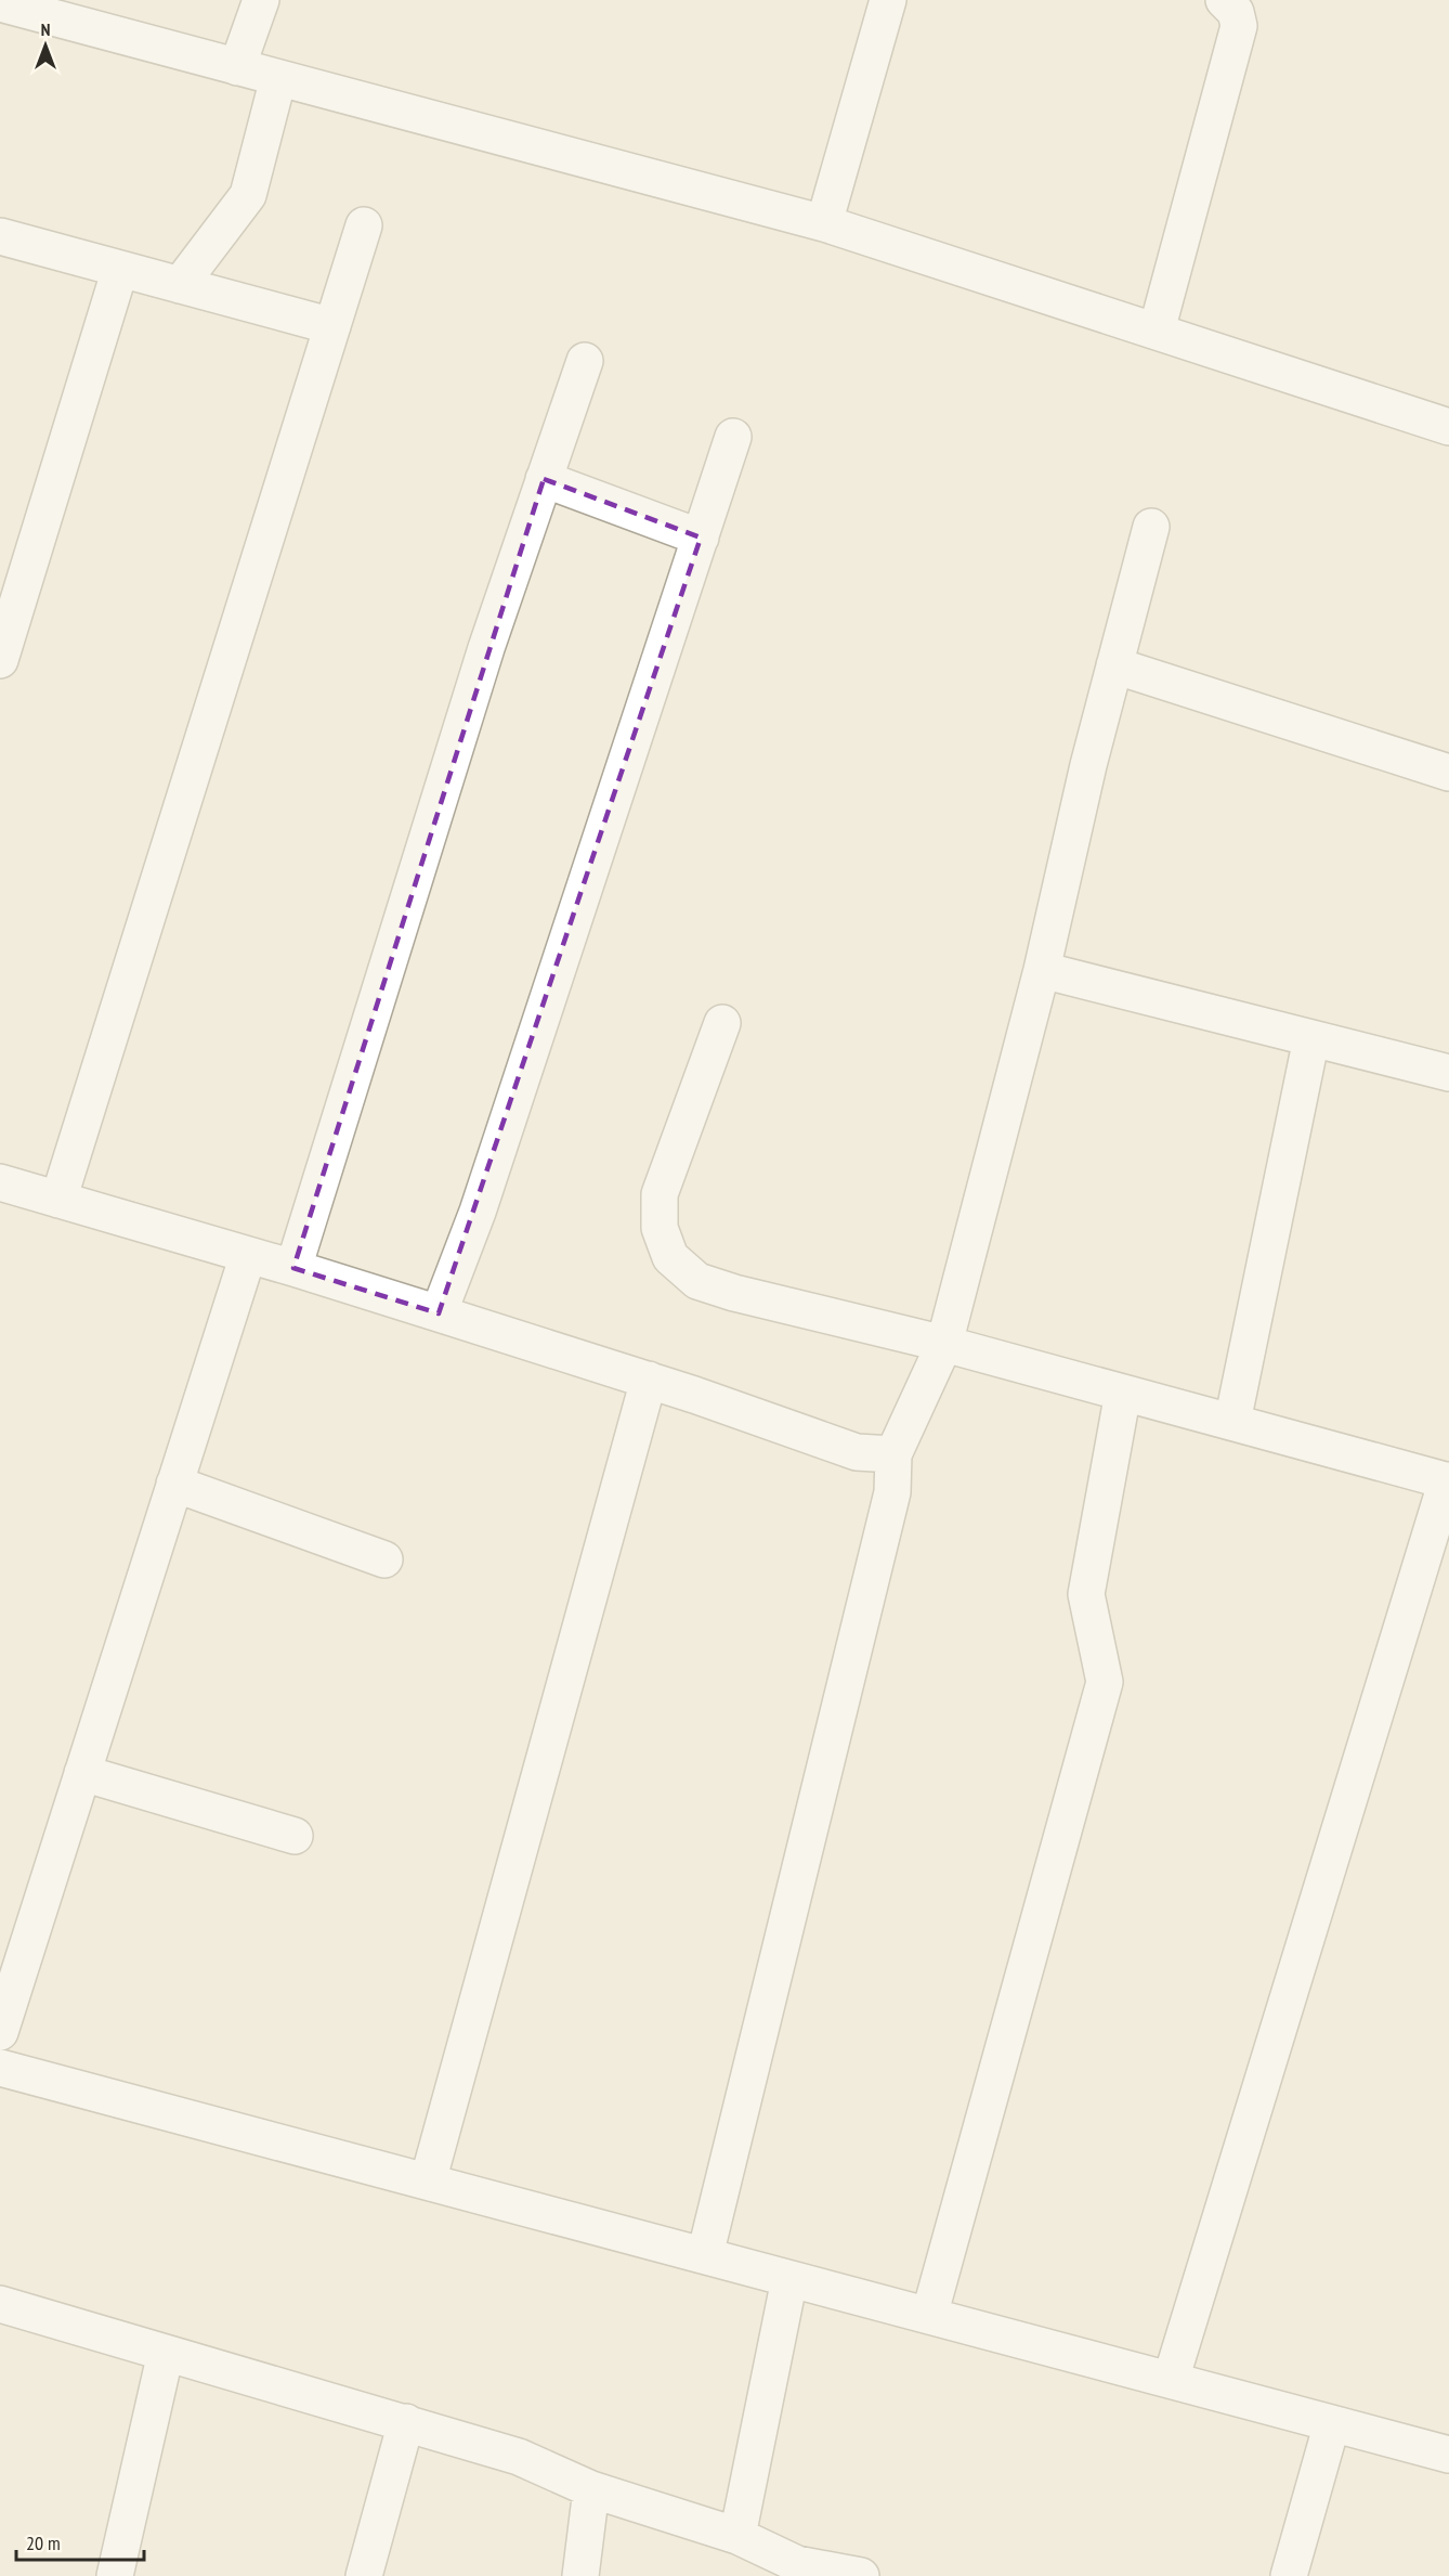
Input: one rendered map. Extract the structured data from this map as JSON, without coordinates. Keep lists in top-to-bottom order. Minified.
{"scale_bar":"20 m","north":"top"}
